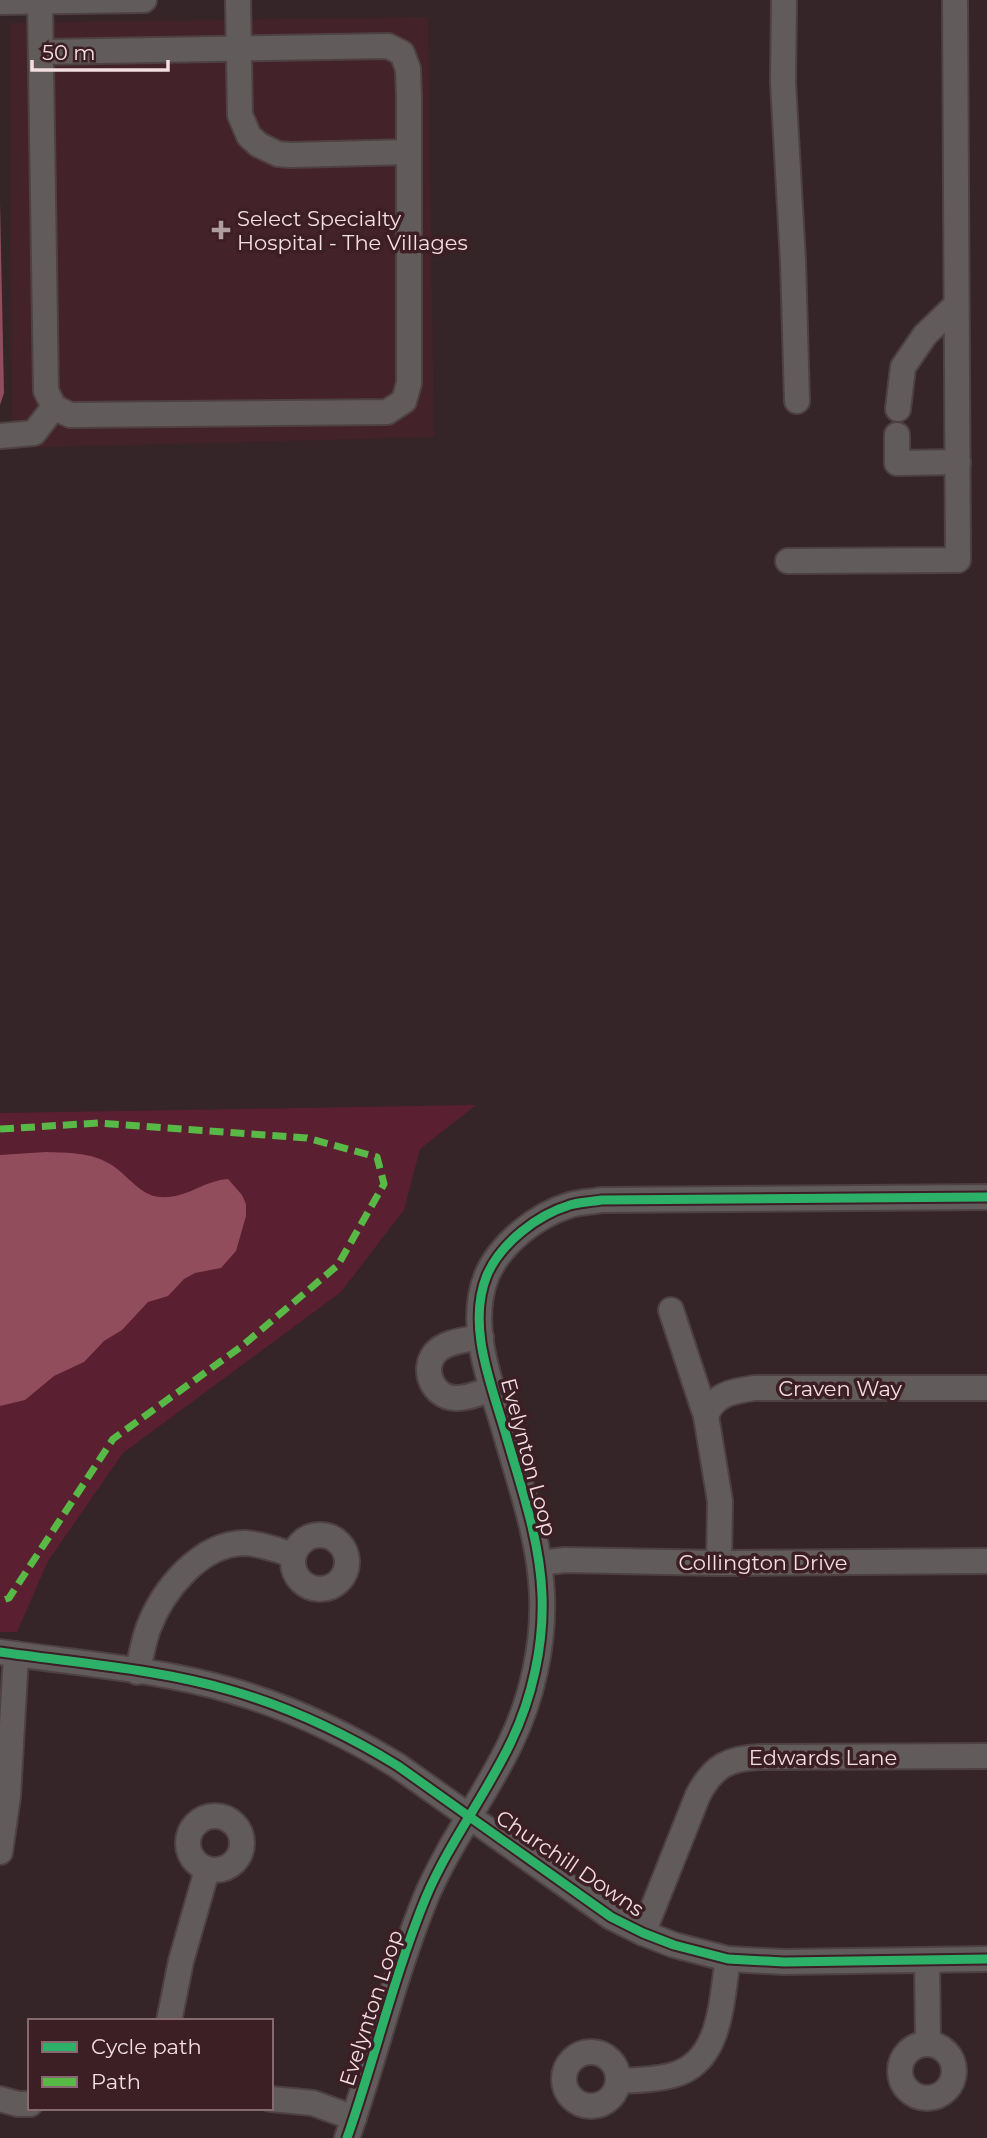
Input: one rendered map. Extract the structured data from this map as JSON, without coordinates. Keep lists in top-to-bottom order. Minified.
{"streets":{"street":["Craven Way","Evelynton Loop","Collington Drive","Edwards Lane","Churchill Downs"]},"crossings":[["Evelynton Loop","Collington Drive"],["Evelynton Loop","Churchill Downs"],["Edwards Lane","Churchill Downs"]],"places":{"health":["Select Specialty Hospital - The Villages"]},"legend":["Cycle path","Path"],"scale_bar":"50 m"}
